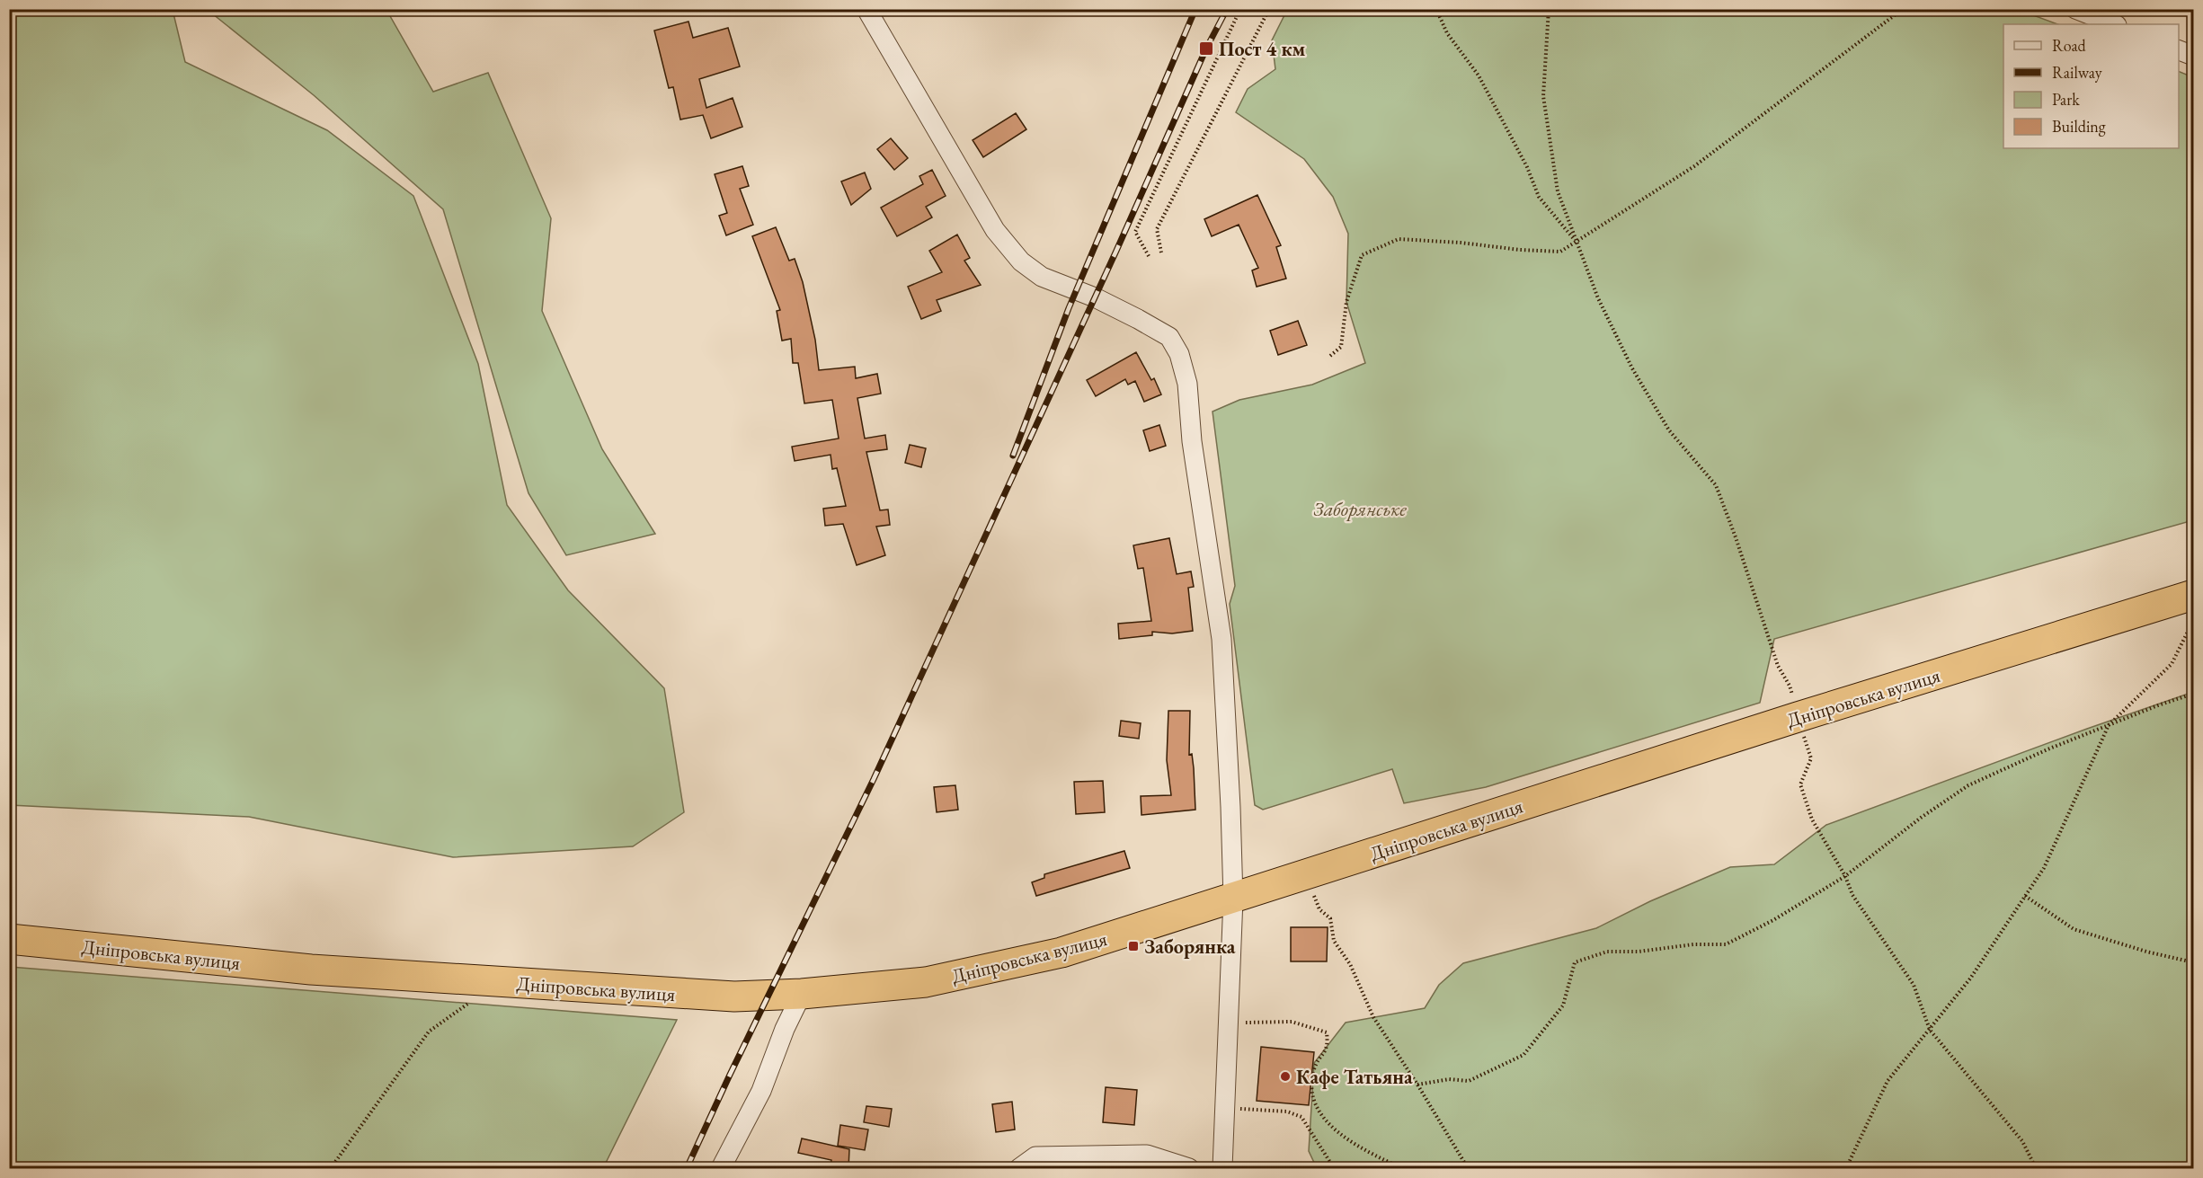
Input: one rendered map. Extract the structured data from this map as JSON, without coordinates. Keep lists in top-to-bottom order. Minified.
{"streets":{"highway":["Дніпровська вулиця"]},"parks":["Заборянське"],"places":{"transit":["Пост 4 км","Заборянка"],"other":["Кафе Татьяна"]},"legend":["Road","Railway","Park","Building"]}
